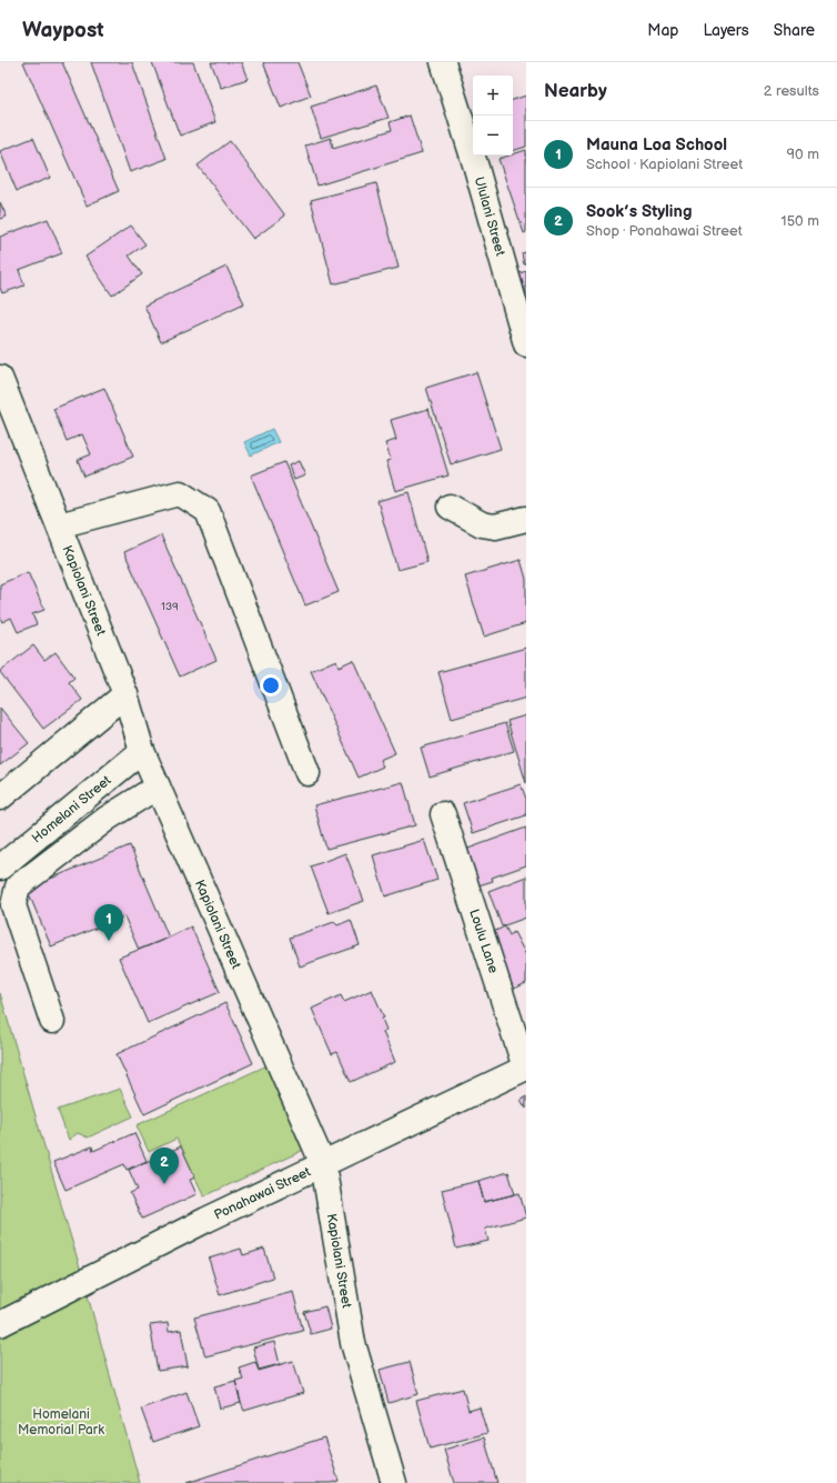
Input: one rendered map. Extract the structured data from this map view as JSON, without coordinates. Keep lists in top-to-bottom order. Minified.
{"streets":{"street":["Ululani Street","Kapiolani Street","Homelani Street","Loulu Lane","Ponahawai Street"]},"crossings":[["Kapiolani Street","Homelani Street"],["Kapiolani Street","Ponahawai Street"],["Loulu Lane","Ponahawai Street"]],"parks":["Homelani Memorial Park"],"house_numbers":["139"],"page":{"header":"Waypost","nav":["Map","Layers","Share"],"heading":["Nearby","2 results"],"map_buttons":["+","−"],"list":[{"mark":"1","name":"Mauna Loa School","note":"School · Kapiolani Street","value":"90 m"},{"mark":"2","name":"Sook’s Styling","note":"Shop · Ponahawai Street","value":"150 m"}],"pins":["1","2"]}}
